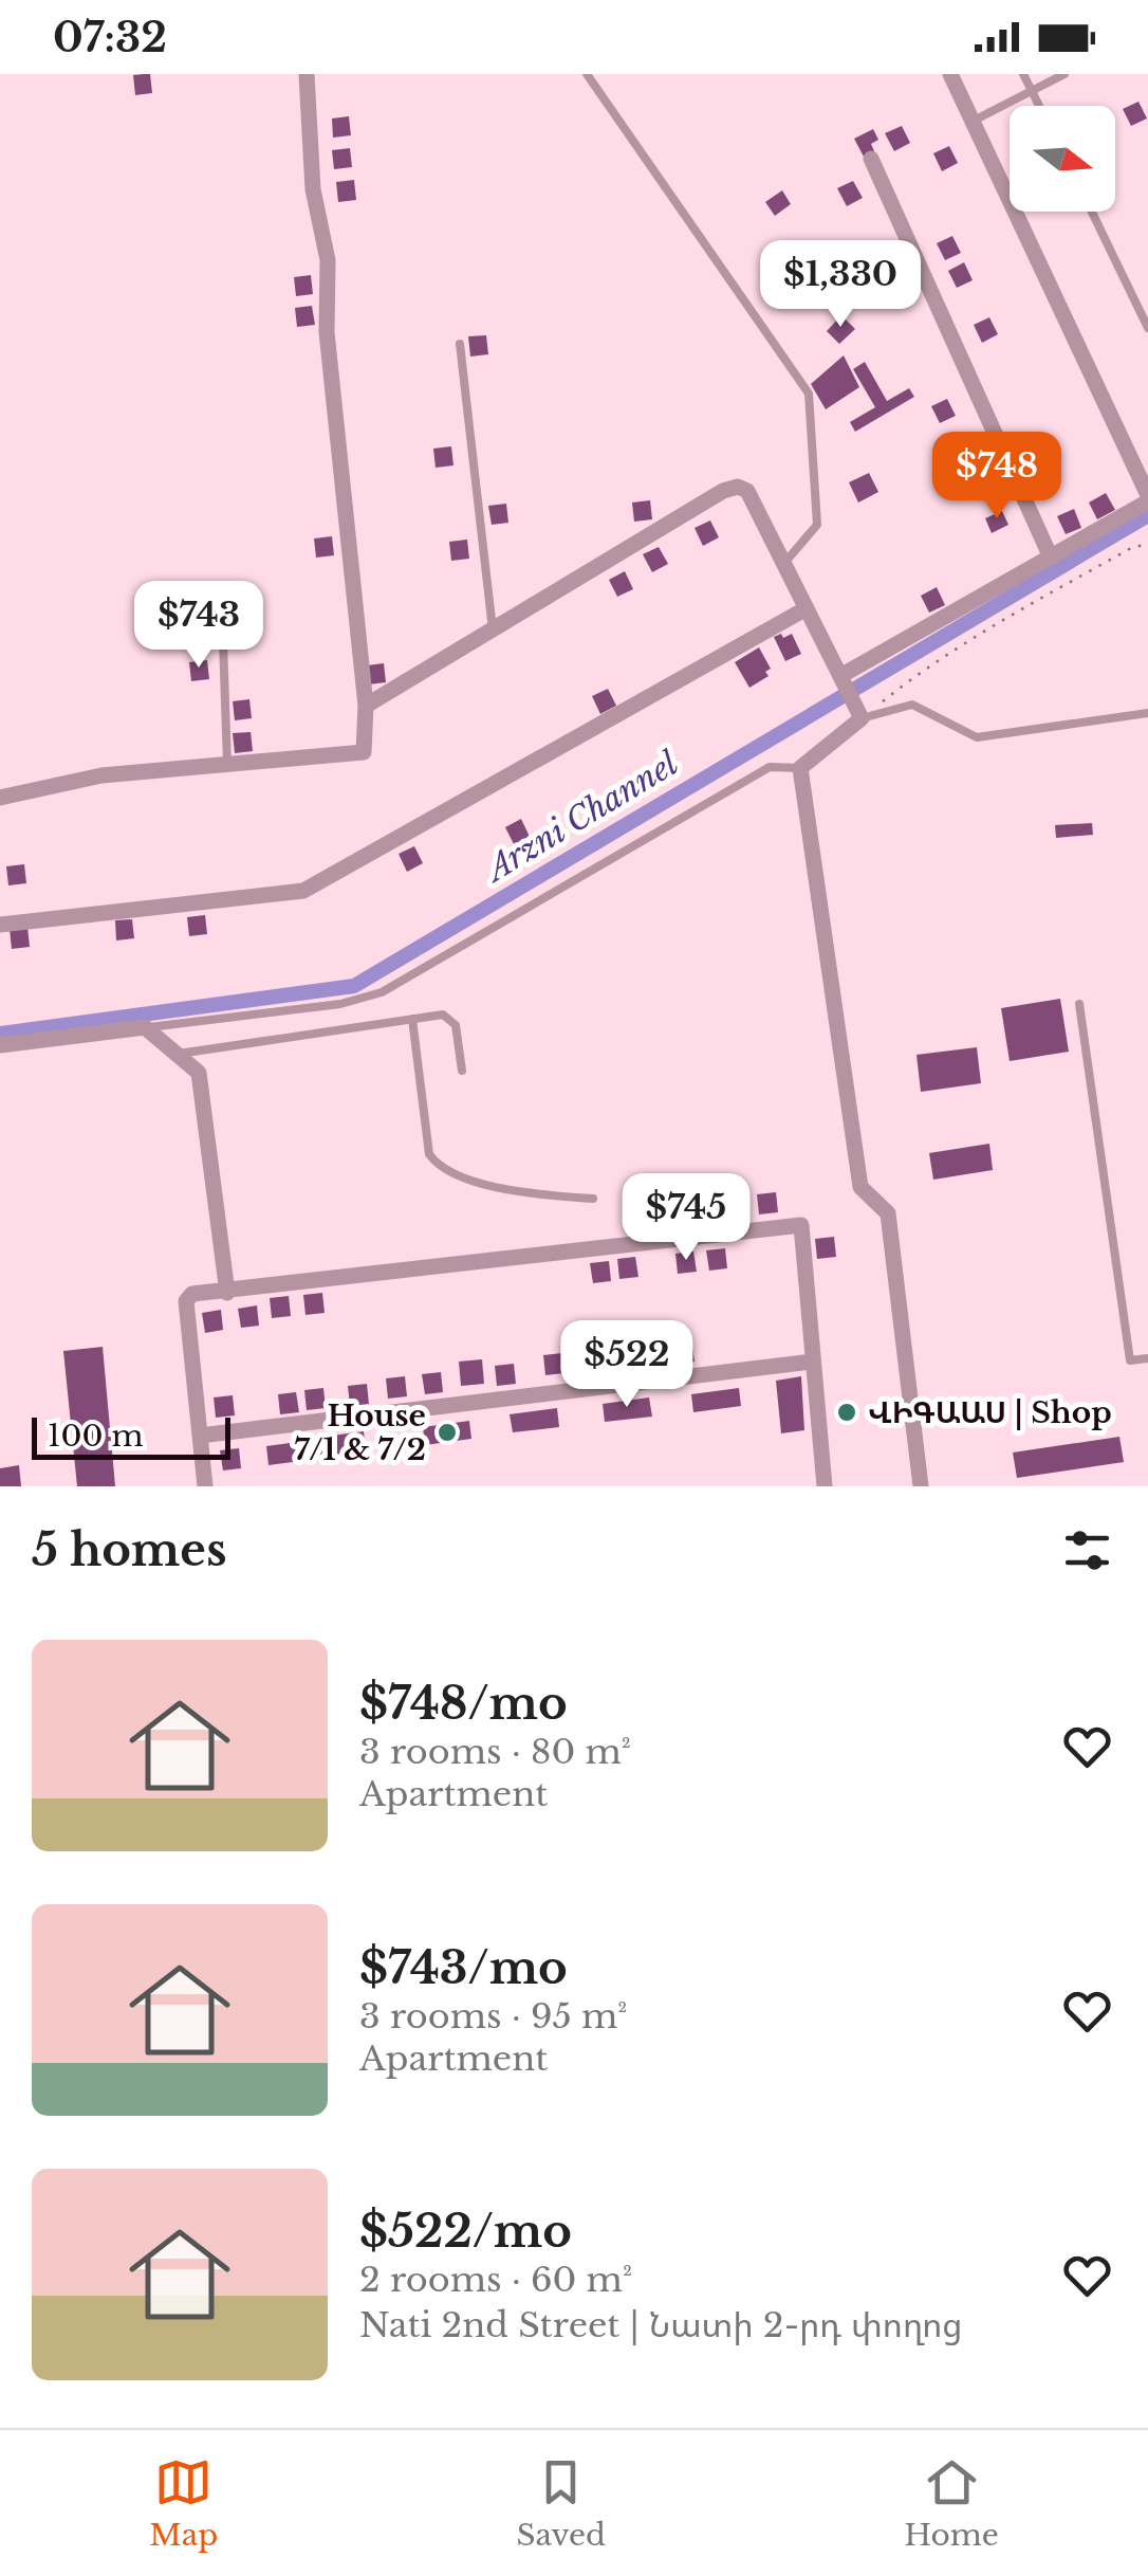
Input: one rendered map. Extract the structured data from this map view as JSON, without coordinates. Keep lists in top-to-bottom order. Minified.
{"water":["Arzni Channel"],"places":["ՎԻԳԱԱՍ | Shop","House 7/1 & 7/2"],"scale_bar":"100 m","north":"right","page":{"status":"07:32","price":["$1,330","$748","$743","$745","$522"],"scale":"100 m","heading":"5 homes","list":[{"name":"$748/mo","note":"3 rooms · 80 m² · Apartment"},{"name":"$743/mo","note":"3 rooms · 95 m² · Apartment"},{"name":"$522/mo","note":"2 rooms · 60 m² · Nati 2nd Street | Նատի 2-րդ փողոց"}],"tabs":["Map","Saved","Home"]}}
